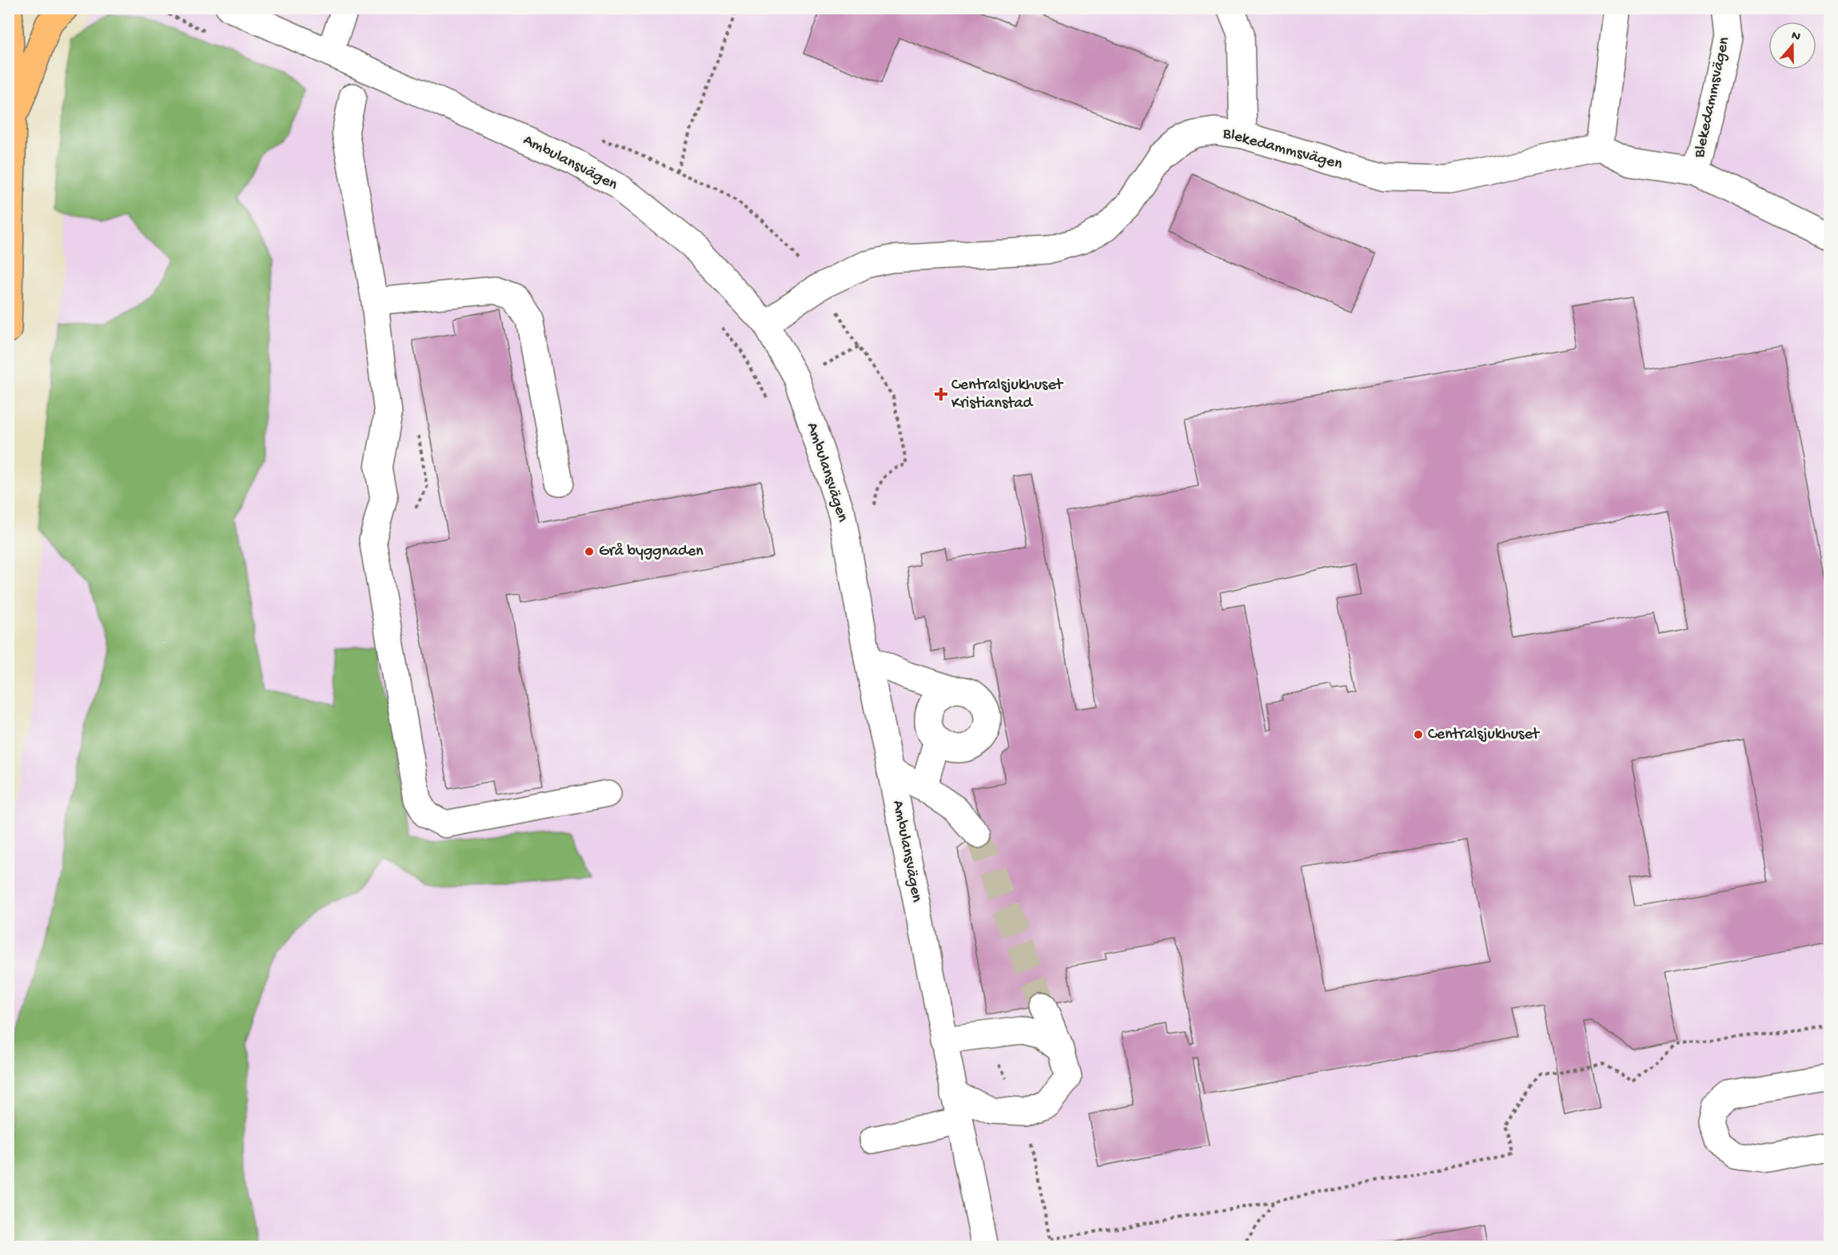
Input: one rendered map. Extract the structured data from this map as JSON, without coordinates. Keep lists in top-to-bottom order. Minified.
{"streets":{"street":["Blekedammsvägen","Ambulansvägen"]},"crossings":[["Blekedammsvägen","Ambulansvägen"]],"places":{"health":["Centralsjukhuset Kristianstad"],"other":["Grå byggnaden","Centralsjukhuset"]},"north":"top"}
